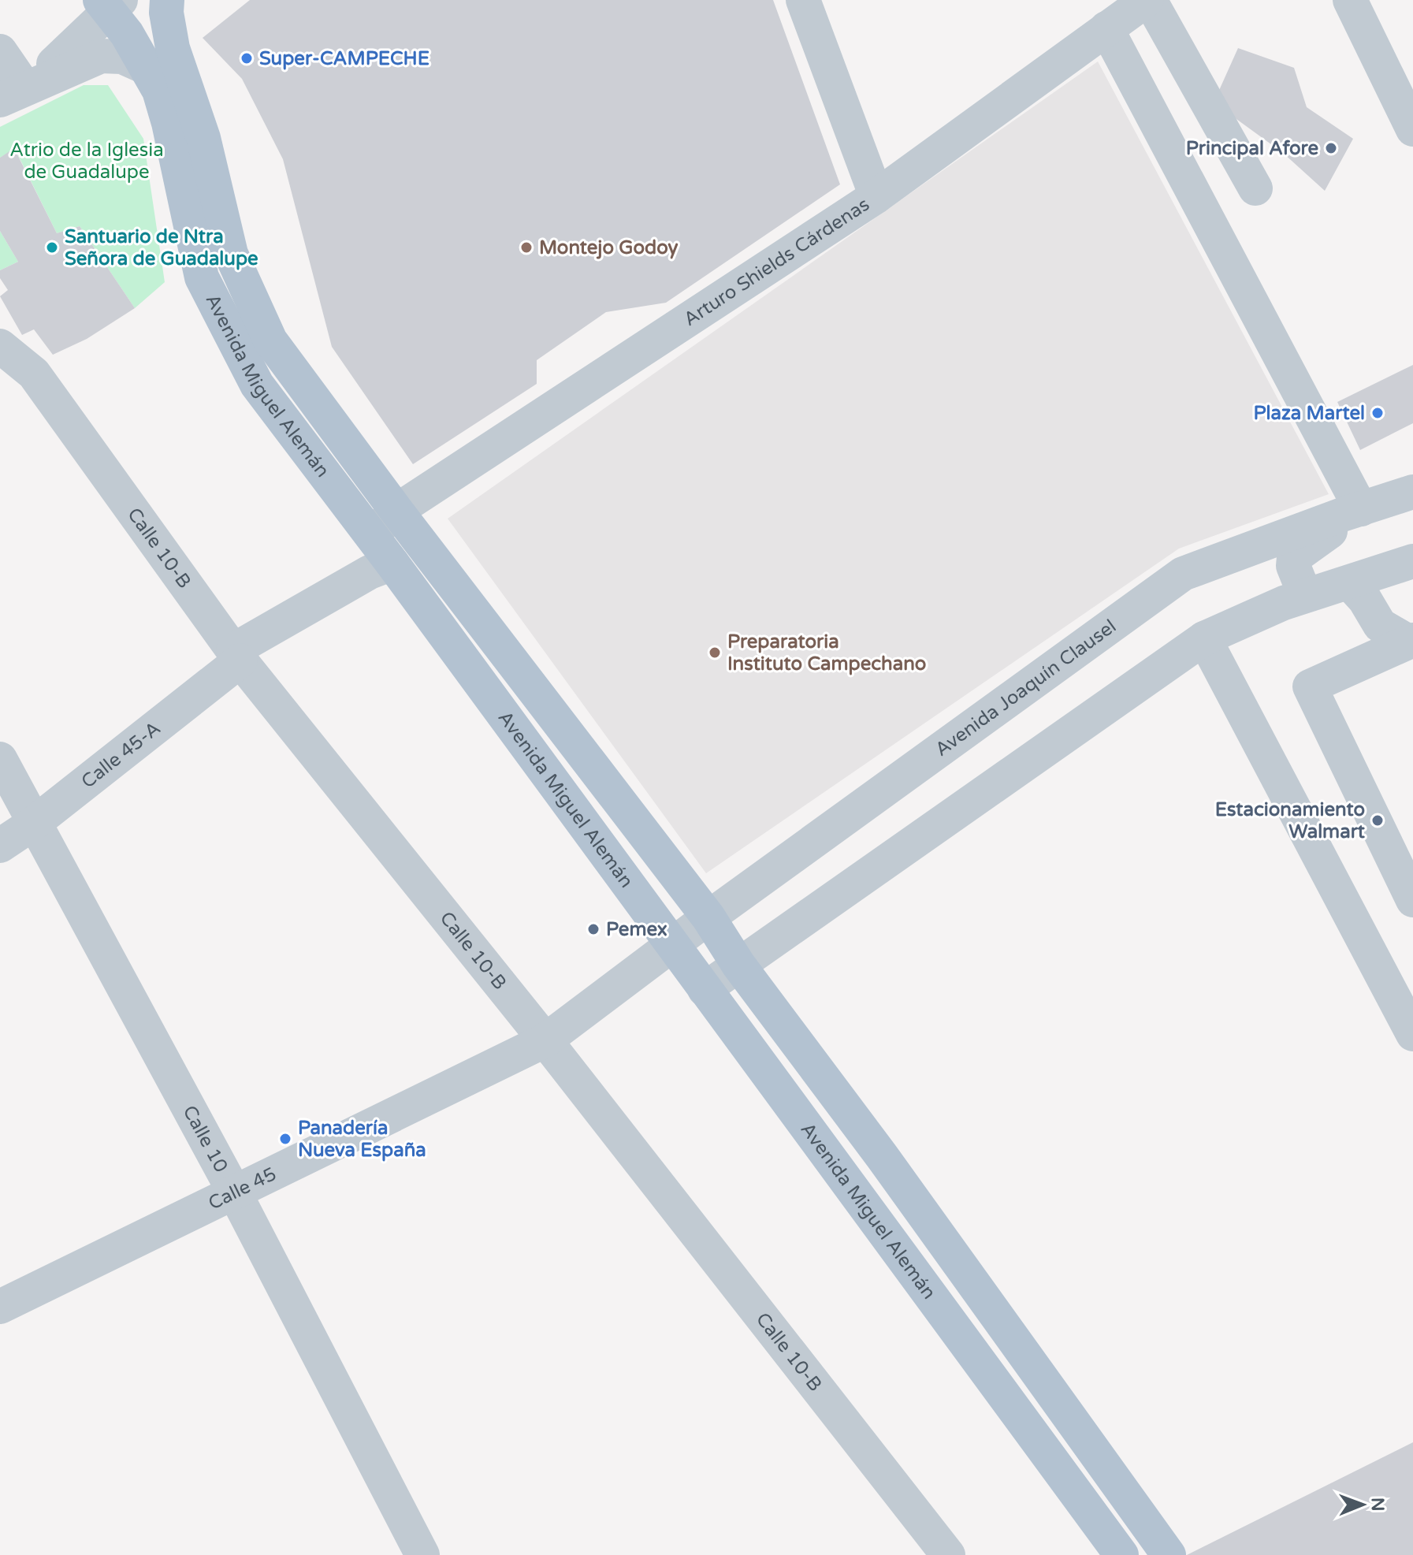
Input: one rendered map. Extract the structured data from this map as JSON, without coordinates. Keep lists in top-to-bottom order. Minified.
{"streets":{"main road":["Avenida Miguel Alemán"],"street":["Arturo Shields Cárdenas","Calle 10-B","Avenida Joaquín Clausel","Calle 45-A","Calle 10","Calle 45"]},"crossings":[["Arturo Shields Cárdenas","Avenida Miguel Alemán"],["Avenida Miguel Alemán","Avenida Joaquín Clausel"],["Avenida Miguel Alemán","Calle 45-A"],["Avenida Miguel Alemán","Calle 45"],["Calle 10-B","Calle 45-A"],["Calle 10-B","Calle 45"],["Avenida Joaquín Clausel","Calle 45"],["Calle 45-A","Calle 10"],["Calle 10","Calle 45"]],"parks":["Atrio de la Iglesia de Guadalupe"],"places":["Super-CAMPECHE","Principal Afore","Santuario de Ntra Señora de Guadalupe","Montejo Godoy","Plaza Martel","Preparatoria Instituto Campechano","Estacionamiento Walmart","Pemex","Panadería Nueva España"],"north":"right"}
